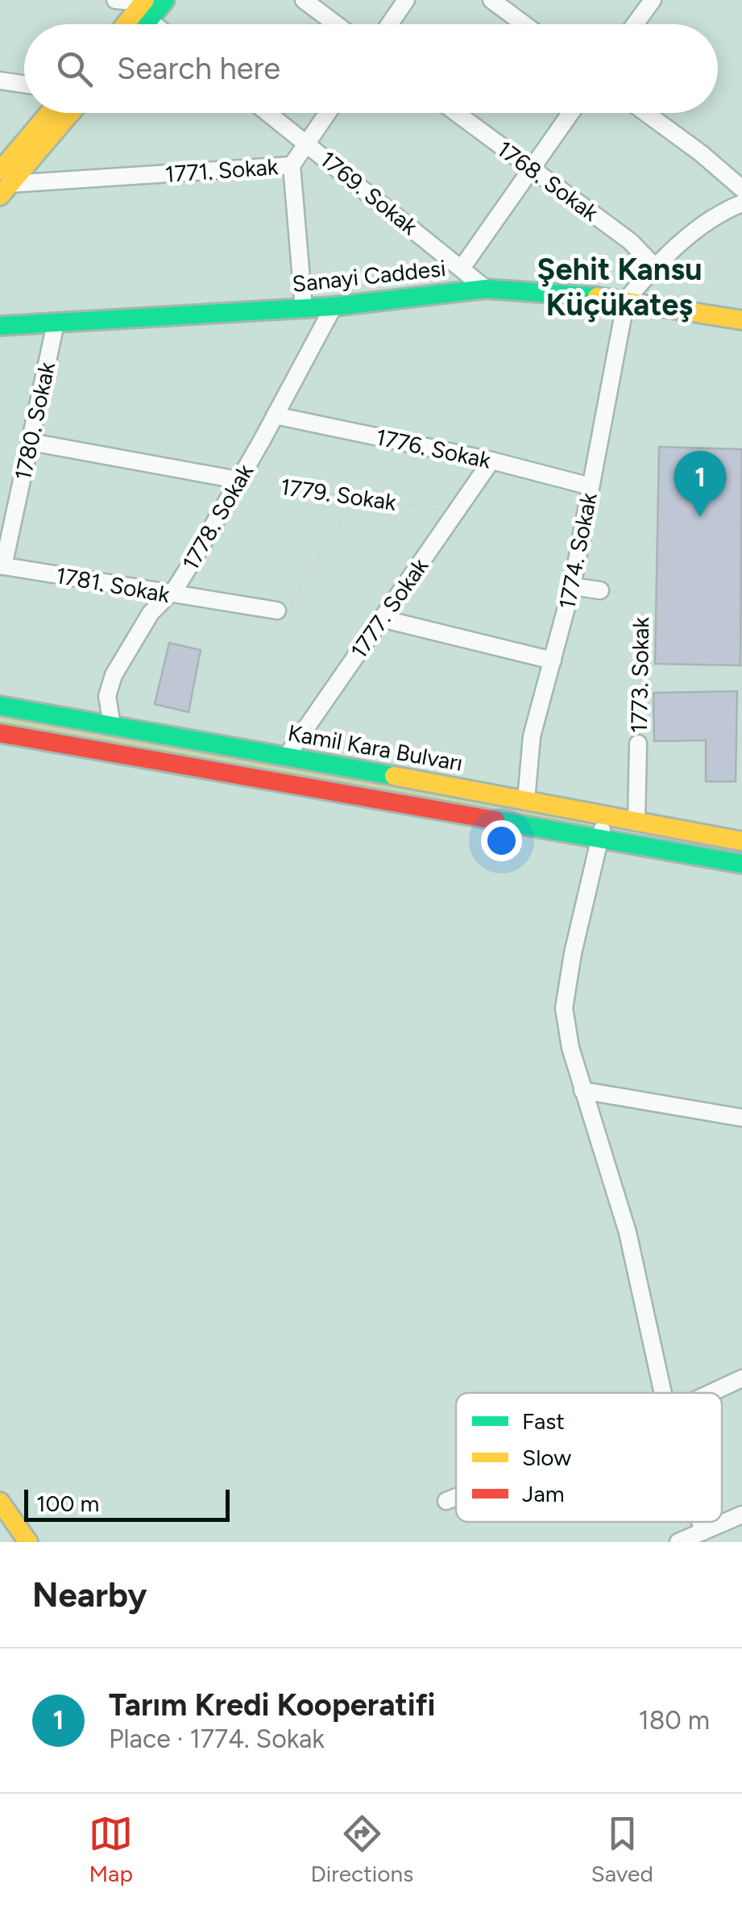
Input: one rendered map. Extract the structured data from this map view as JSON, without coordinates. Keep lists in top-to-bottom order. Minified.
{"streets":{"main road":["Sanayi Caddesi","Kamil Kara Bulvarı"],"street":["1771. Sokak","1768. Sokak","1769. Sokak","1780. Sokak","1776. Sokak","1778. Sokak","1774. Sokak","1781. Sokak","1777. Sokak","1773. Sokak"],"path":["1779. Sokak"]},"crossings":[["1771. Sokak","Sanayi Caddesi"],["1769. Sokak","Sanayi Caddesi"],["Sanayi Caddesi","1780. Sokak"],["Sanayi Caddesi","1778. Sokak"],["Sanayi Caddesi","1774. Sokak"],["1780. Sokak","1781. Sokak"],["1776. Sokak","1778. Sokak"],["1776. Sokak","1774. Sokak"],["1776. Sokak","1777. Sokak"],["1779. Sokak","1778. Sokak"],["1779. Sokak","1777. Sokak"],["1778. Sokak","1781. Sokak"],["1778. Sokak","Kamil Kara Bulvarı"],["1774. Sokak","Kamil Kara Bulvarı"],["1777. Sokak","Kamil Kara Bulvarı"],["1773. Sokak","Kamil Kara Bulvarı"]],"districts":["Şehit Kansu Küçükateş"],"legend":["Fast","Slow","Jam"],"scale_bar":"100 m","page":{"search":"Search here","pins":"1","scale":"100 m","heading":"Nearby","list":[{"mark":"1","name":"Tarım Kredi Kooperatifi","note":"Place · 1774. Sokak","value":"180 m"}],"nav":["Map","Directions","Saved"]}}
